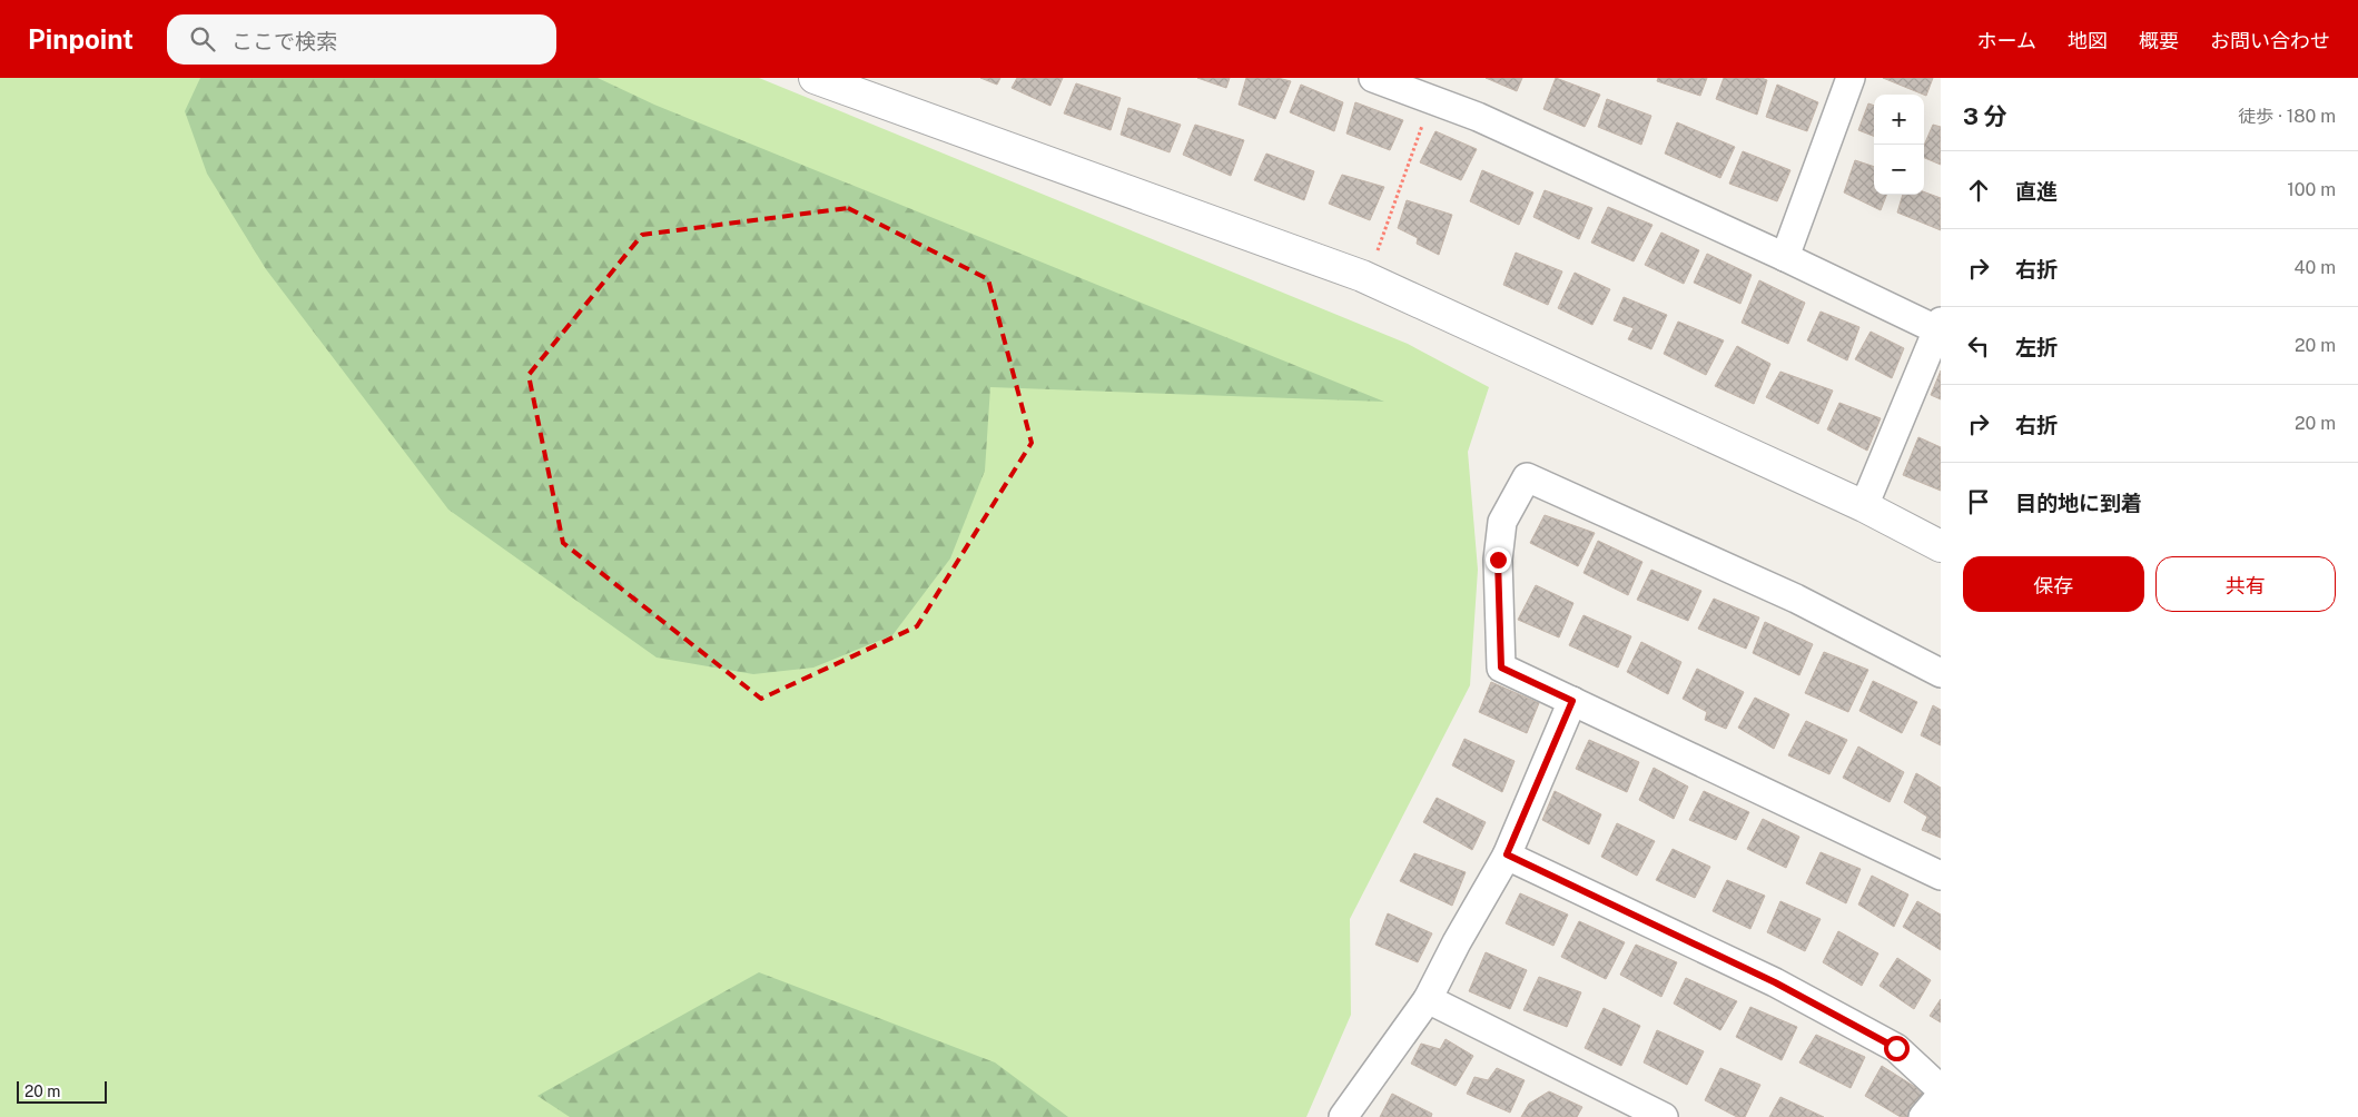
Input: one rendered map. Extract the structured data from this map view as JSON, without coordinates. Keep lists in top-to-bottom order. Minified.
{"scale_bar":"20 m","page":{"header":"Pinpoint","search":"ここで検索","nav":["ホーム","地図","概要","お問い合わせ"],"heading":["3 分","徒歩 · 180 m"],"map_buttons":["+","−"],"list":[["直進","100 m"],["右折","40 m"],["左折","20 m"],["右折","20 m"],"目的地に到着"],"buttons":["保存","共有"],"scale":"20 m"}}
